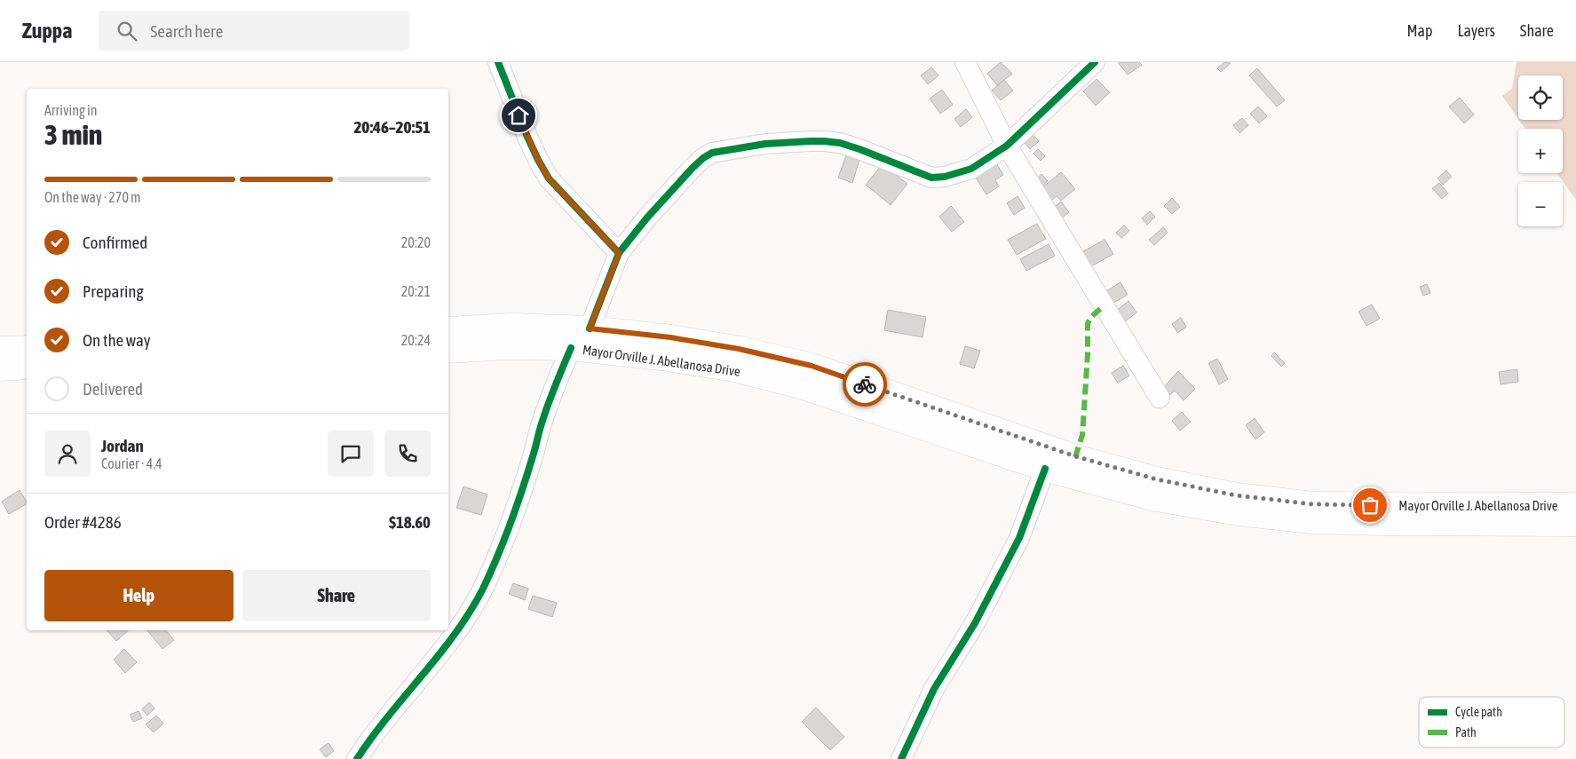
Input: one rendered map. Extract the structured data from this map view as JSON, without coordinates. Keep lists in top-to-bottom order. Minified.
{"streets":{"main road":["Mayor Orville J. Abellanosa Drive"]},"legend":["Cycle path","Path"],"page":{"header":"Zuppa","search":"Search here","nav":["Map","Layers","Share"],"map_buttons":["+","−"],"heading":["3 min","Arriving in","20:46–20:51"],"panel":["Jordan","Courier · 4.4","Order #4286","$18.60"],"bar":"On the way · 270 m","list":[["Confirmed","20:20"],["Preparing","20:21"],["On the way","20:24"],"Delivered"],"buttons":["Help","Share"]}}
